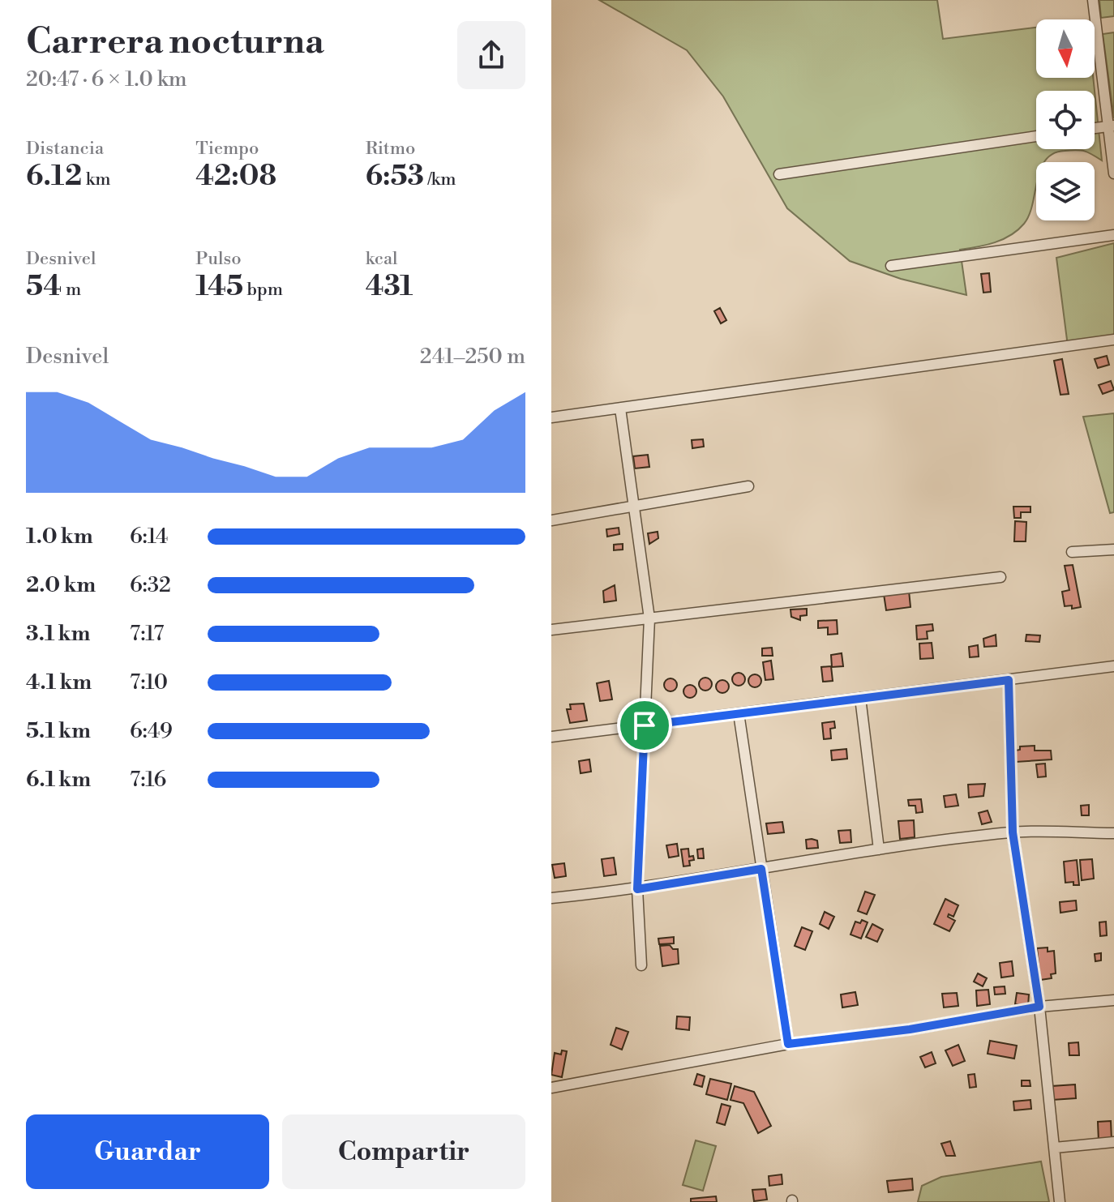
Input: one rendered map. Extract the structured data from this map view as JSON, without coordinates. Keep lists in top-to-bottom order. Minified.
{"north":"bottom","page":{"heading":["Carrera nocturna","20:47 · 6 × 1.0 km"],"stats":[["Distancia","6.12 km"],["Tiempo","42:08"],["Ritmo","6:53 /km"],["Desnivel","54 m"],["Pulso","145 bpm"],["kcal","431"]],"chart":["Desnivel","241–250 m"],"list":[{"name":"1.0 km","note":"6:14"},{"name":"2.0 km","note":"6:32"},{"name":"3.1 km","note":"7:17"},{"name":"4.1 km","note":"7:10"},{"name":"5.1 km","note":"6:49"},{"name":"6.1 km","note":"7:16"}],"buttons":["Guardar","Compartir"]}}
